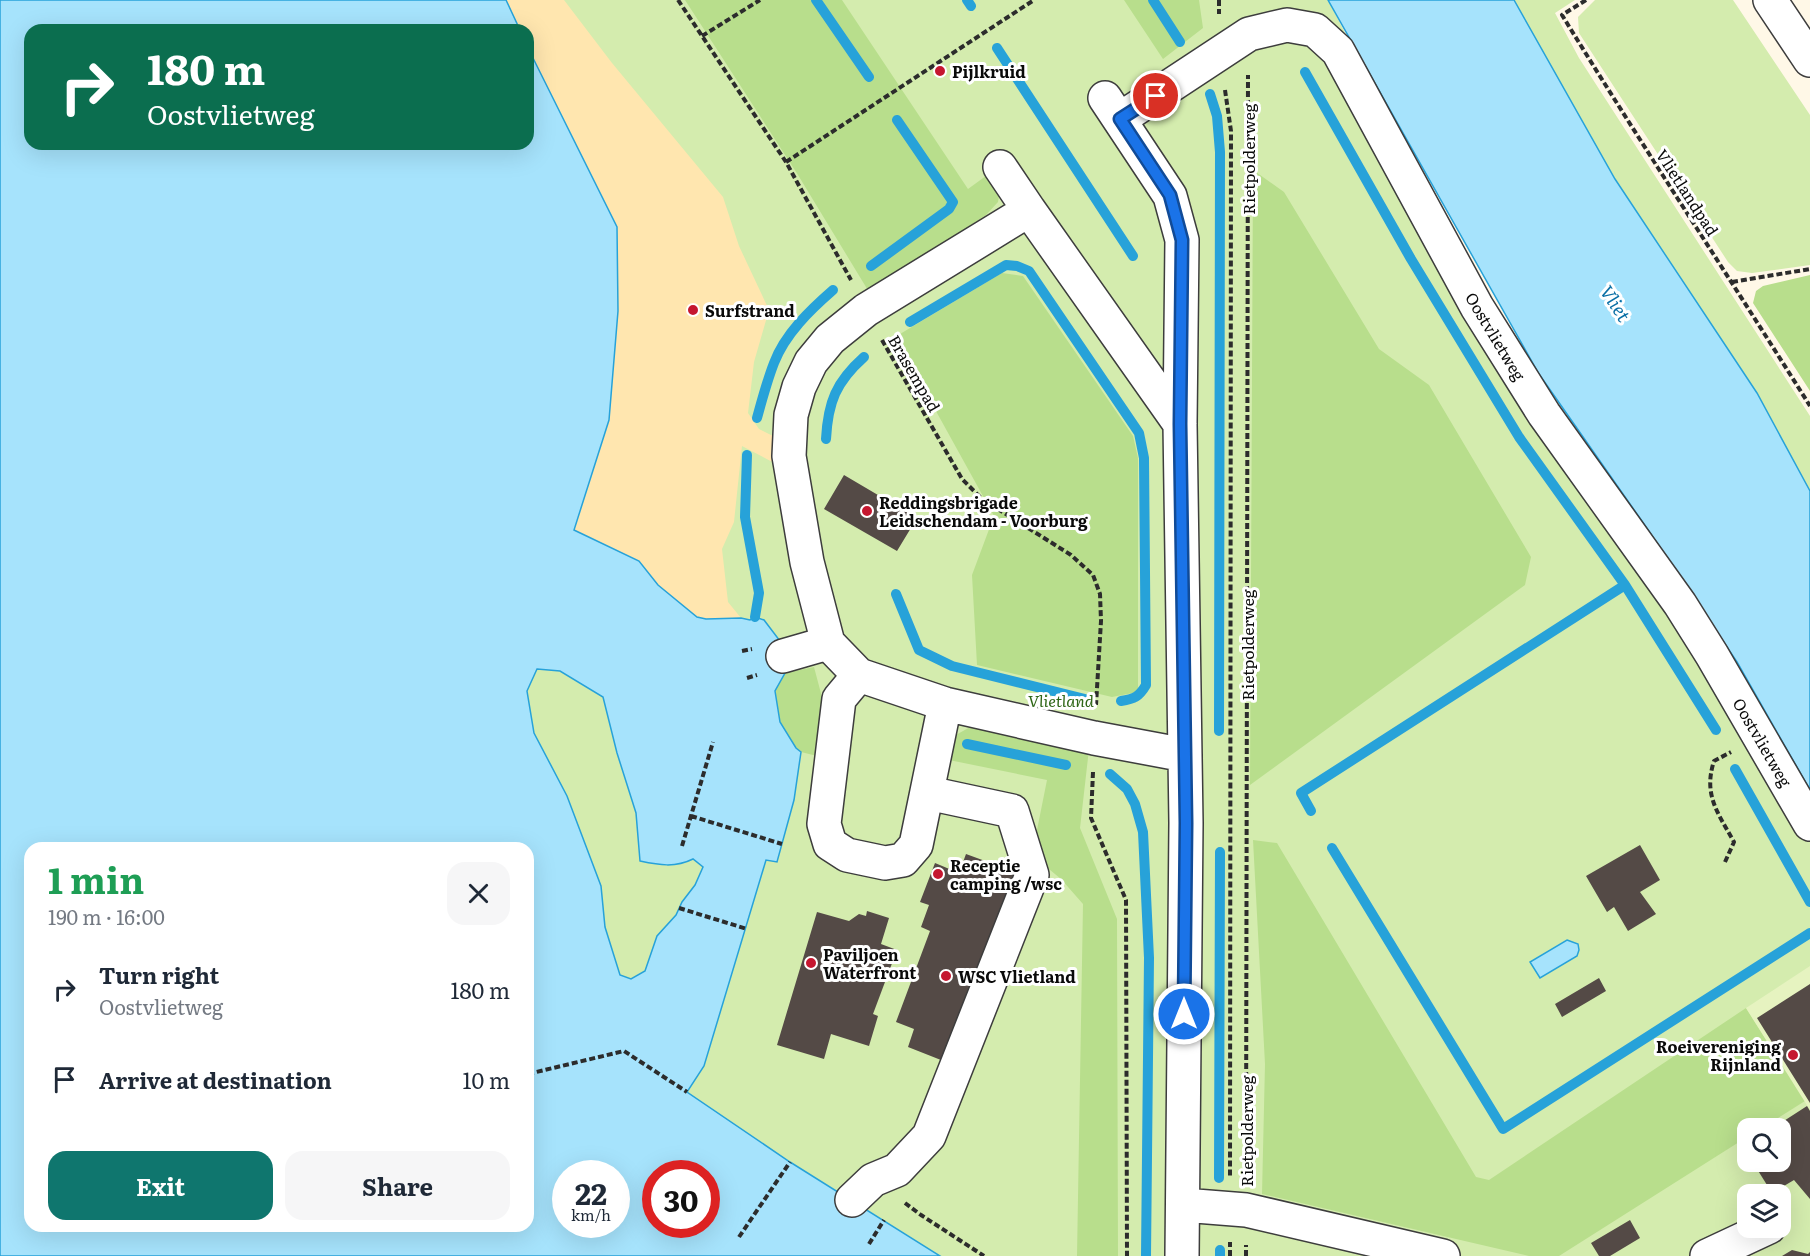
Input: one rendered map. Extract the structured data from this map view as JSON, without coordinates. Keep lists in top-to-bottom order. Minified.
{"streets":{"street":["Oostvlietweg"],"path":["Rietpolderweg","Vlietlandpad","Brasempad"]},"crossings":[["Rietpolderweg","Oostvlietweg"]],"water":["Vliet"],"parks":["Vlietland"],"places":["Pijlkruid","Surfstrand","Reddingsbrigade Leidschendam - Voorburg","Receptie camping /wsc","Paviljoen Waterfront","WSC Vlietland","Roeivereniging Rijnland"],"page":{"turn":["180 m","Oostvlietweg"],"heading":["1 min","190 m · 16:00"],"list":[{"name":"Turn right","note":"Oostvlietweg","value":"180 m"},{"name":"Arrive at destination","value":"10 m"}],"buttons":["Exit","Share"],"speed":"22 km/h","limit":"30"}}
